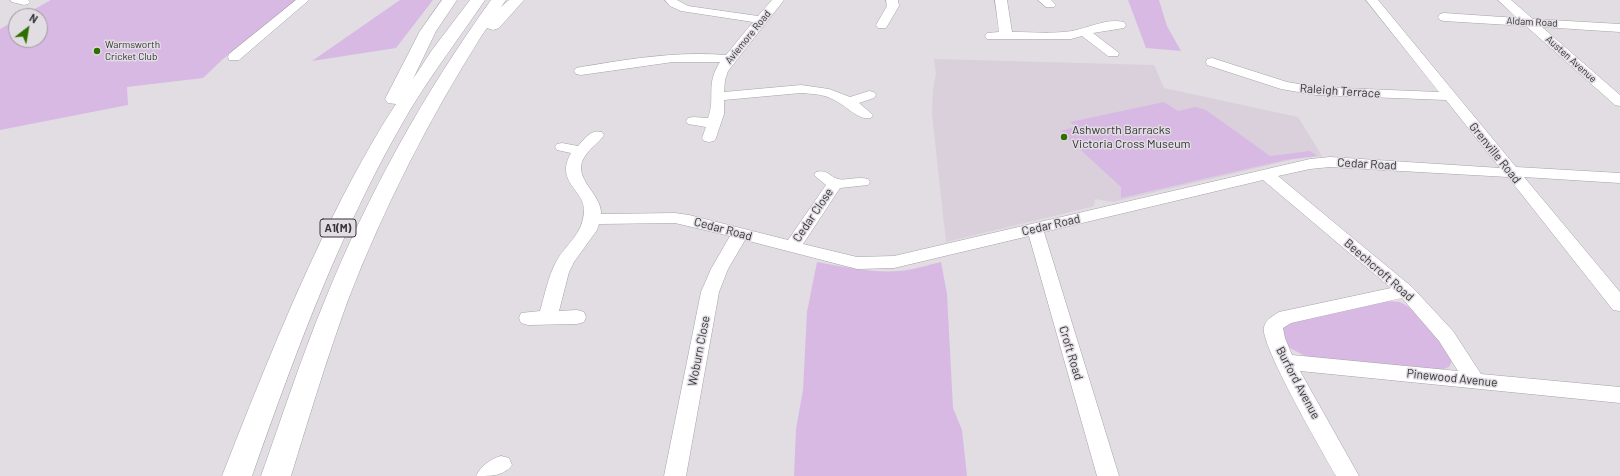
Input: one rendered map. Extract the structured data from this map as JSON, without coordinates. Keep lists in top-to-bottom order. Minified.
{"streets":{"highway":["A1(M)"],"street":["Aldam Road","Aviemore Road","Austen Avenue","Raleigh Terrace","Grenville Road","Cedar Road","Cedar Close","Beechcroft Road","Woburn Close","Croft Road","Pinewood Avenue","Burford Avenue"]},"crossings":[["Aldam Road","Austen Avenue"],["Raleigh Terrace","Grenville Road"],["Grenville Road","Cedar Road"],["Cedar Road","Cedar Close"],["Cedar Road","Beechcroft Road"],["Cedar Road","Woburn Close"],["Cedar Road","Croft Road"],["Beechcroft Road","Pinewood Avenue"],["Beechcroft Road","Burford Avenue"],["Pinewood Avenue","Burford Avenue"]],"places":["Warmsworth Cricket Club","Ashworth Barracks Victoria Cross Museum"],"north":"top right"}
